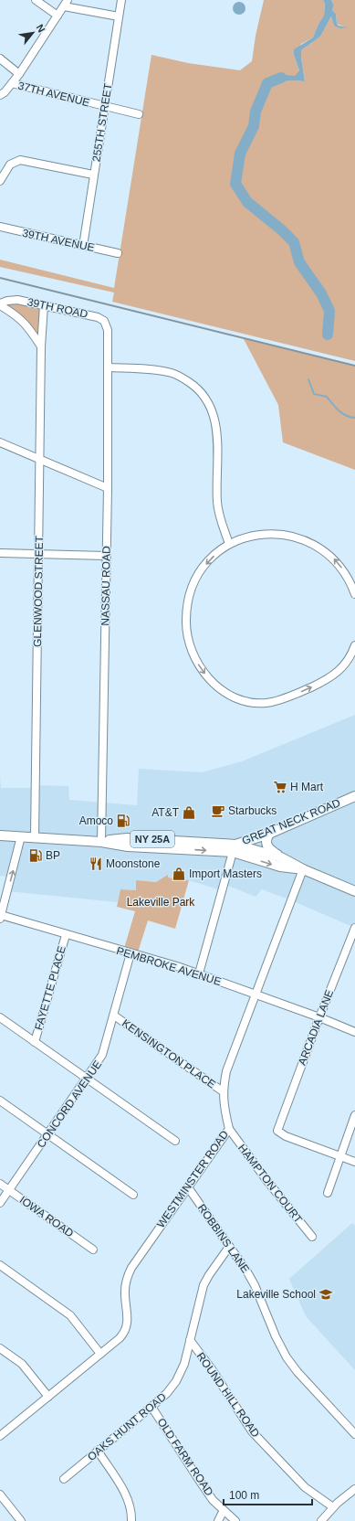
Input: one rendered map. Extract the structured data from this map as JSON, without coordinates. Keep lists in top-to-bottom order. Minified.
{"streets":{"main road":["GREAT NECK ROAD","NY 25A"],"street":["37TH AVENUE","255TH STREET","39TH AVENUE","39TH ROAD","NASSAU ROAD","GLENWOOD STREET","PEMBROKE AVENUE","FAYETTE PLACE","ARCADIA LANE","KENSINGTON PLACE","CONCORD AVENUE","WESTMINSTER ROAD","HAMPTON COURT","IOWA ROAD","ROBBINS LANE","ROUND HILL ROAD","OAKS HUNT ROAD","OLD FARM ROAD"]},"crossings":[["37TH AVENUE","255TH STREET"],["255TH STREET","39TH AVENUE"],["39TH ROAD","NASSAU ROAD"],["39TH ROAD","GLENWOOD STREET"],["NASSAU ROAD","NY 25A"],["GLENWOOD STREET","NY 25A"],["GREAT NECK ROAD","NY 25A"],["NY 25A","WESTMINSTER ROAD"],["PEMBROKE AVENUE","FAYETTE PLACE"],["PEMBROKE AVENUE","ARCADIA LANE"],["PEMBROKE AVENUE","CONCORD AVENUE"],["PEMBROKE AVENUE","WESTMINSTER ROAD"],["KENSINGTON PLACE","CONCORD AVENUE"],["KENSINGTON PLACE","WESTMINSTER ROAD"],["CONCORD AVENUE","IOWA ROAD"],["WESTMINSTER ROAD","HAMPTON COURT"],["WESTMINSTER ROAD","ROBBINS LANE"],["ROBBINS LANE","OAKS HUNT ROAD"],["ROUND HILL ROAD","OAKS HUNT ROAD"],["OAKS HUNT ROAD","OLD FARM ROAD"]],"parks":["Lakeville Park"],"places":{"supermarket":["H Mart"],"cafe":["Starbucks"],"shop":["AT&T","Import Masters"],"fuel station":["Amoco","BP"],"restaurant":["Moonstone"],"school or university":["Lakeville School"]},"scale_bar":"100 m","north":"top right"}
